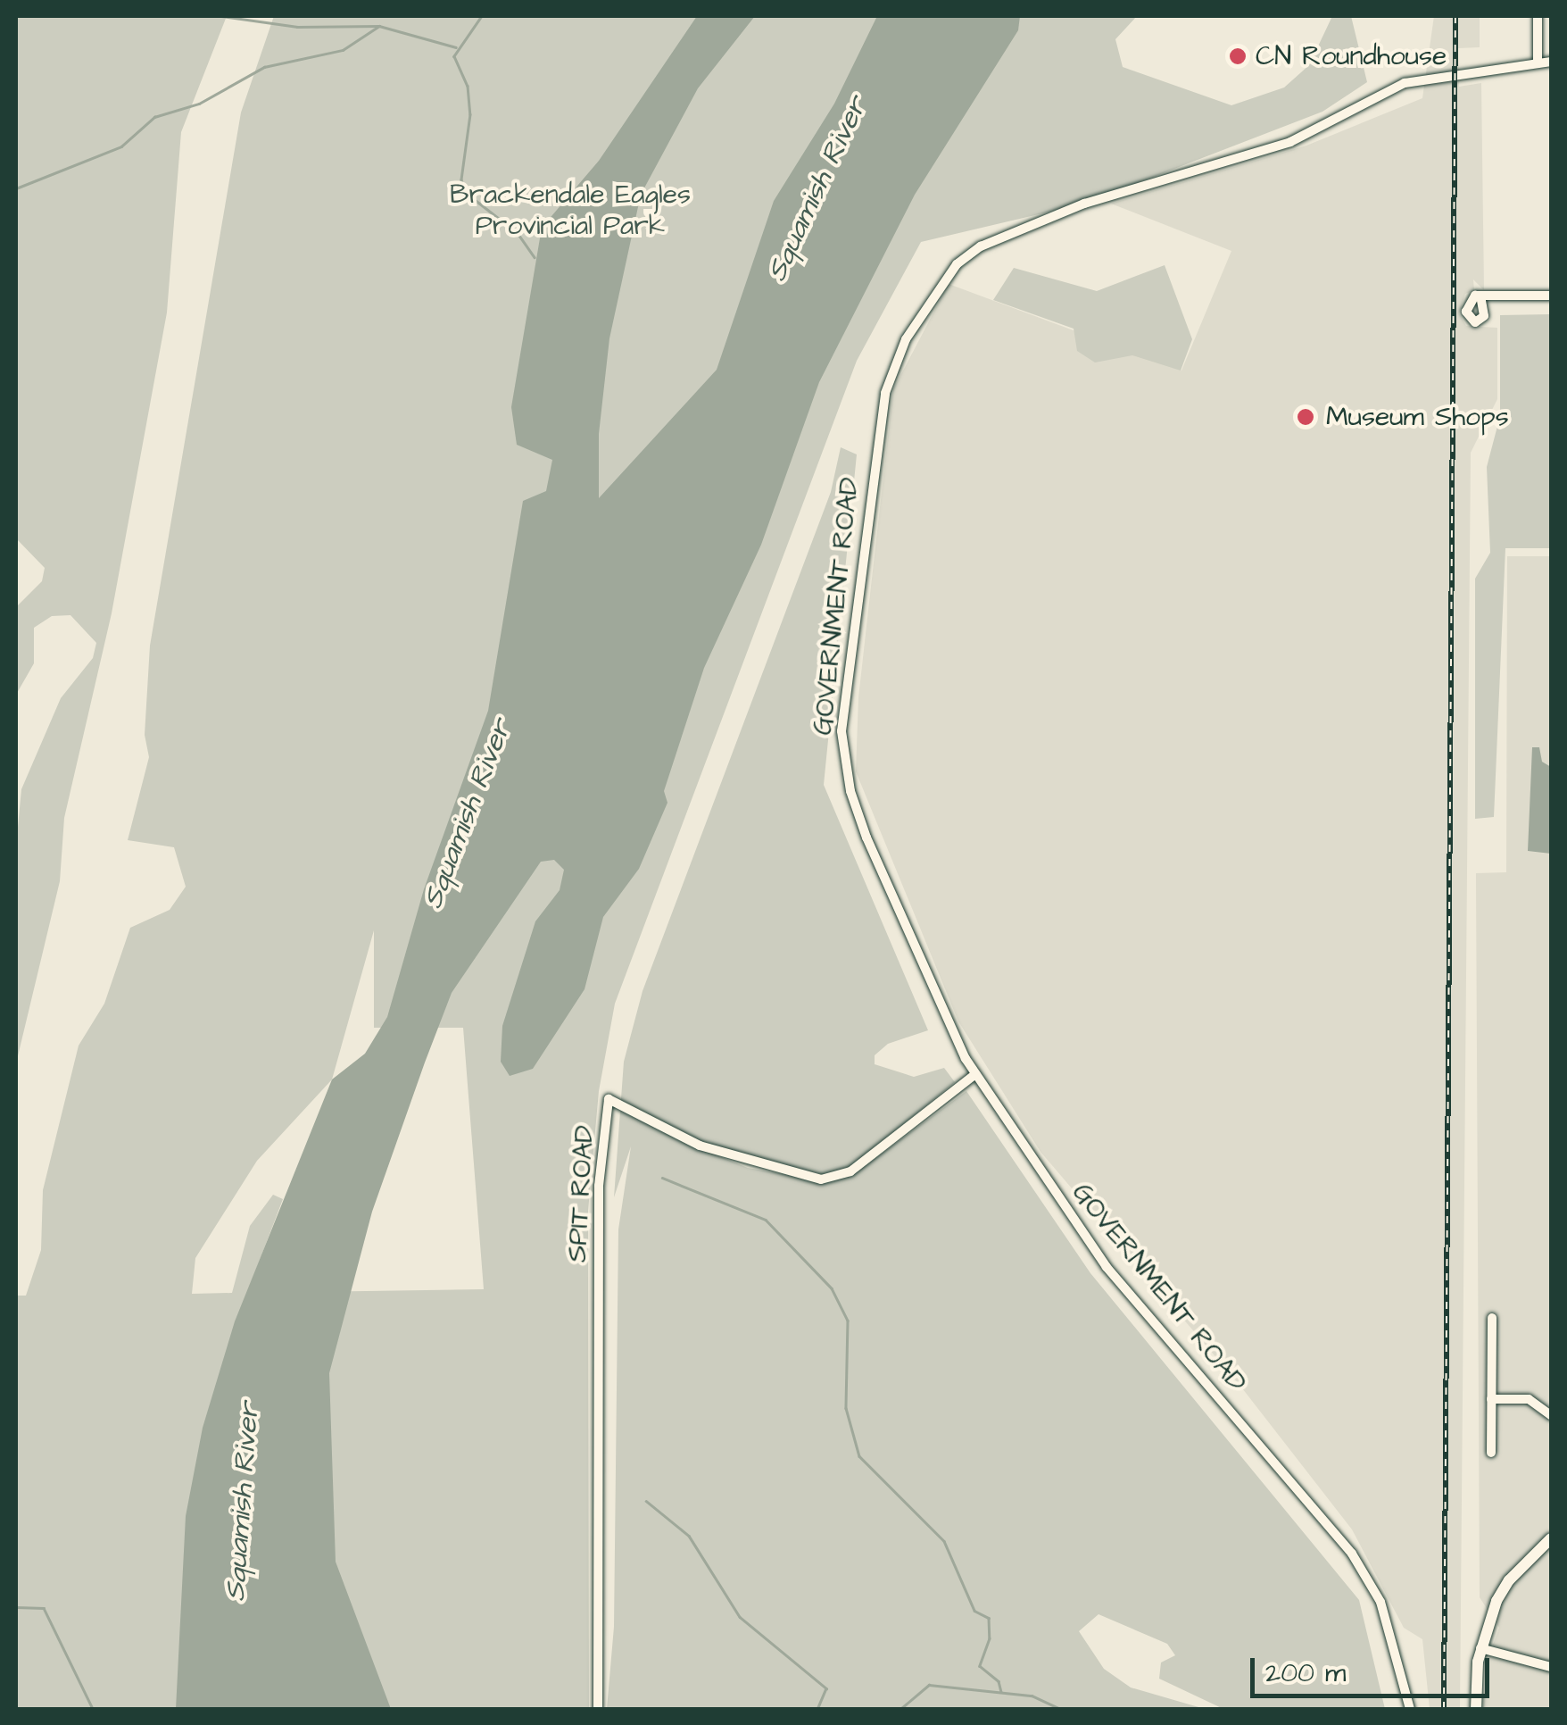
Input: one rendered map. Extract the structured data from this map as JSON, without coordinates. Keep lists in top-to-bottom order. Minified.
{"streets":{"street":["GOVERNMENT ROAD","SPIT ROAD"]},"crossings":[["GOVERNMENT ROAD","SPIT ROAD"]],"water":["Squamish River"],"parks":["Brackendale Eagles Provincial Park"],"places":["CN Roundhouse","Museum Shops"],"scale_bar":"200 m"}
